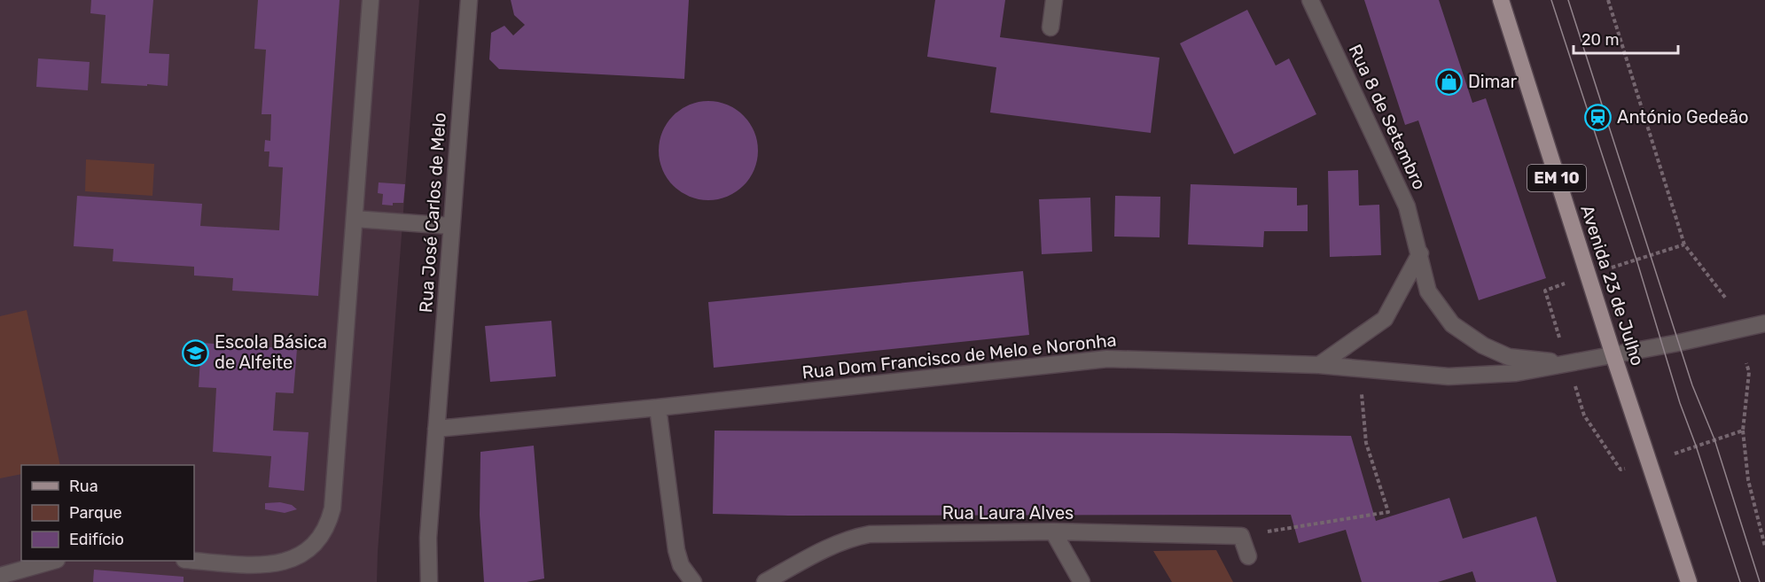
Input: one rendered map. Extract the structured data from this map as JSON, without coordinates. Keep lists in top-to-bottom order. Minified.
{"streets":{"main road":["EM 10","Avenida 23 de Julho"],"street":["Rua 8 de Setembro","Rua José Carlos de Melo","Rua Dom Francisco de Melo e Noronha","Rua Laura Alves"]},"crossings":[["Rua 8 de Setembro","Rua Dom Francisco de Melo e Noronha"],["Rua José Carlos de Melo","Rua Dom Francisco de Melo e Noronha"],["Avenida 23 de Julho","Rua Dom Francisco de Melo e Noronha"]],"places":{"shop":["Dimar"],"station":["António Gedeão"],"school or university":["Escola Básica de Alfeite"]},"legend":["Rua","Parque","Edifício"],"scale_bar":"20 m"}
